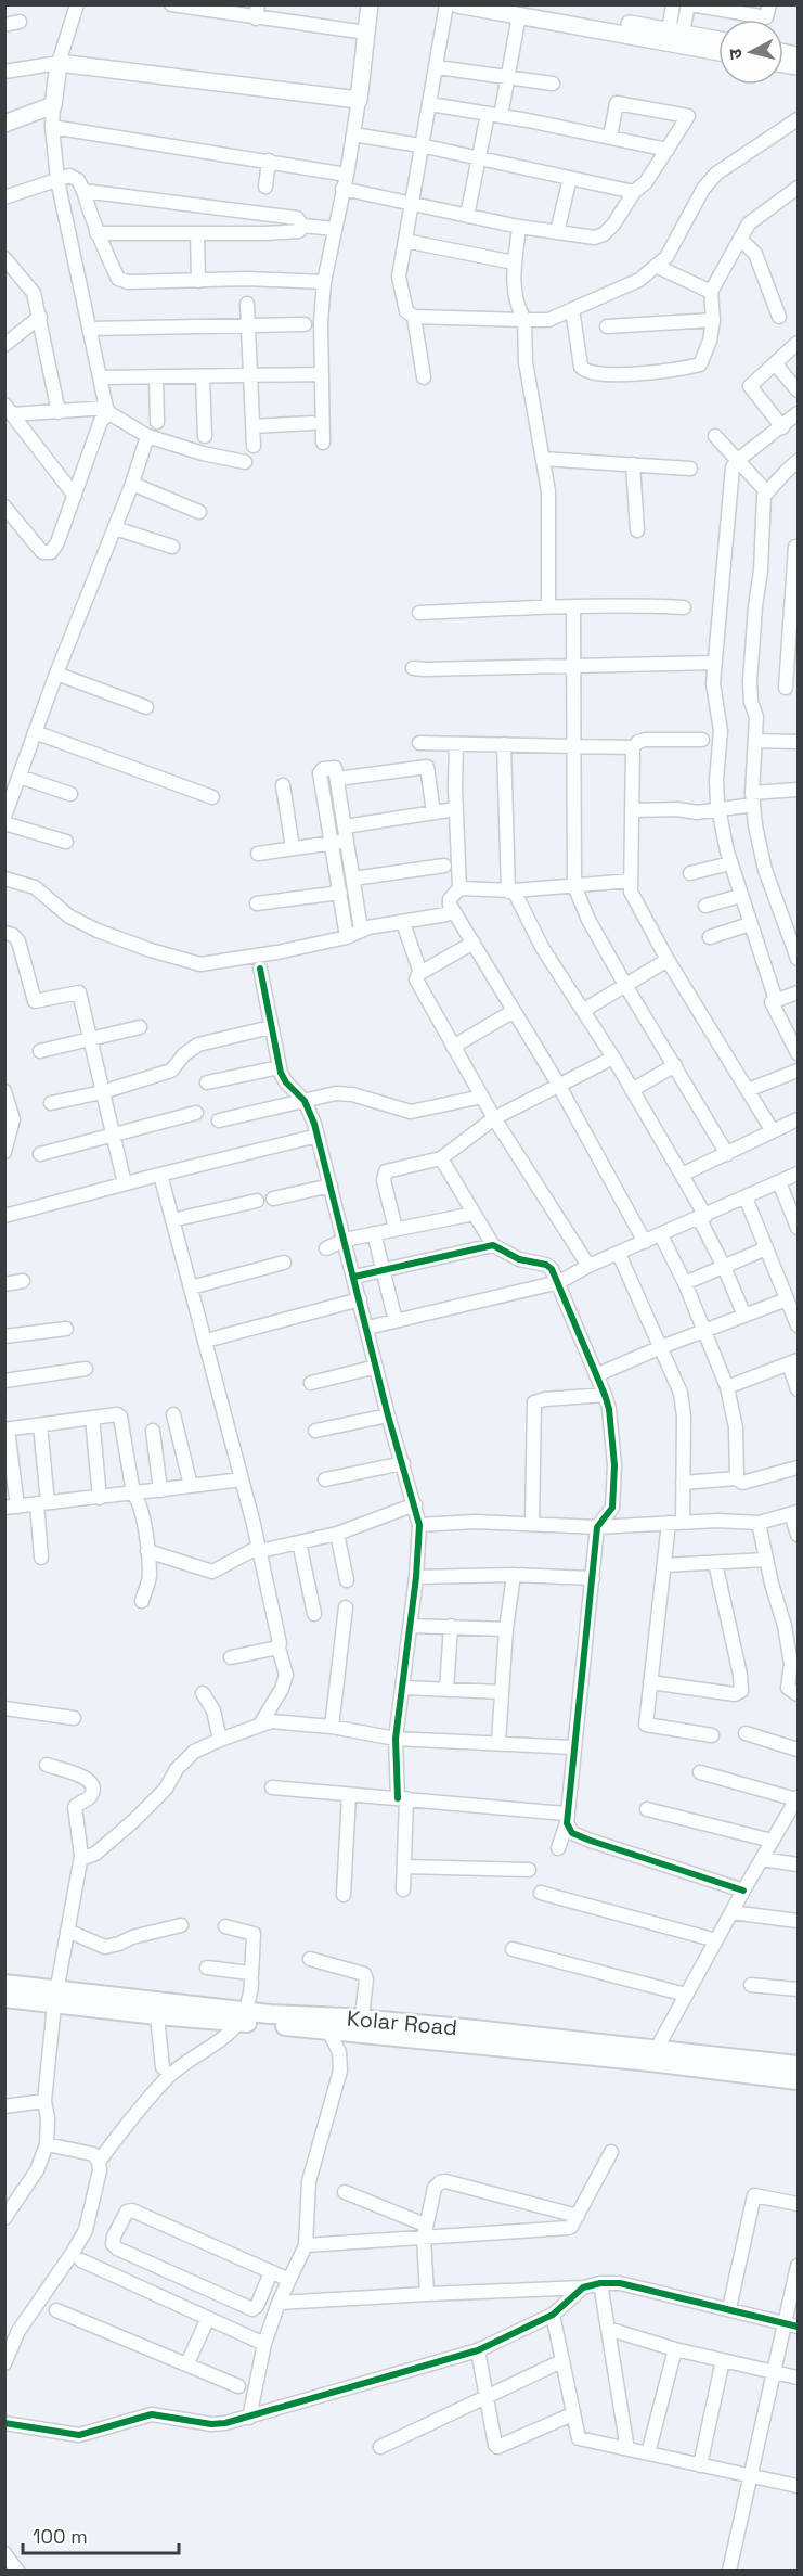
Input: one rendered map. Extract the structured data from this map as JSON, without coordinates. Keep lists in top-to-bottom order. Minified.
{"streets":{"main road":["Kolar Road"]},"scale_bar":"100 m","north":"left"}
